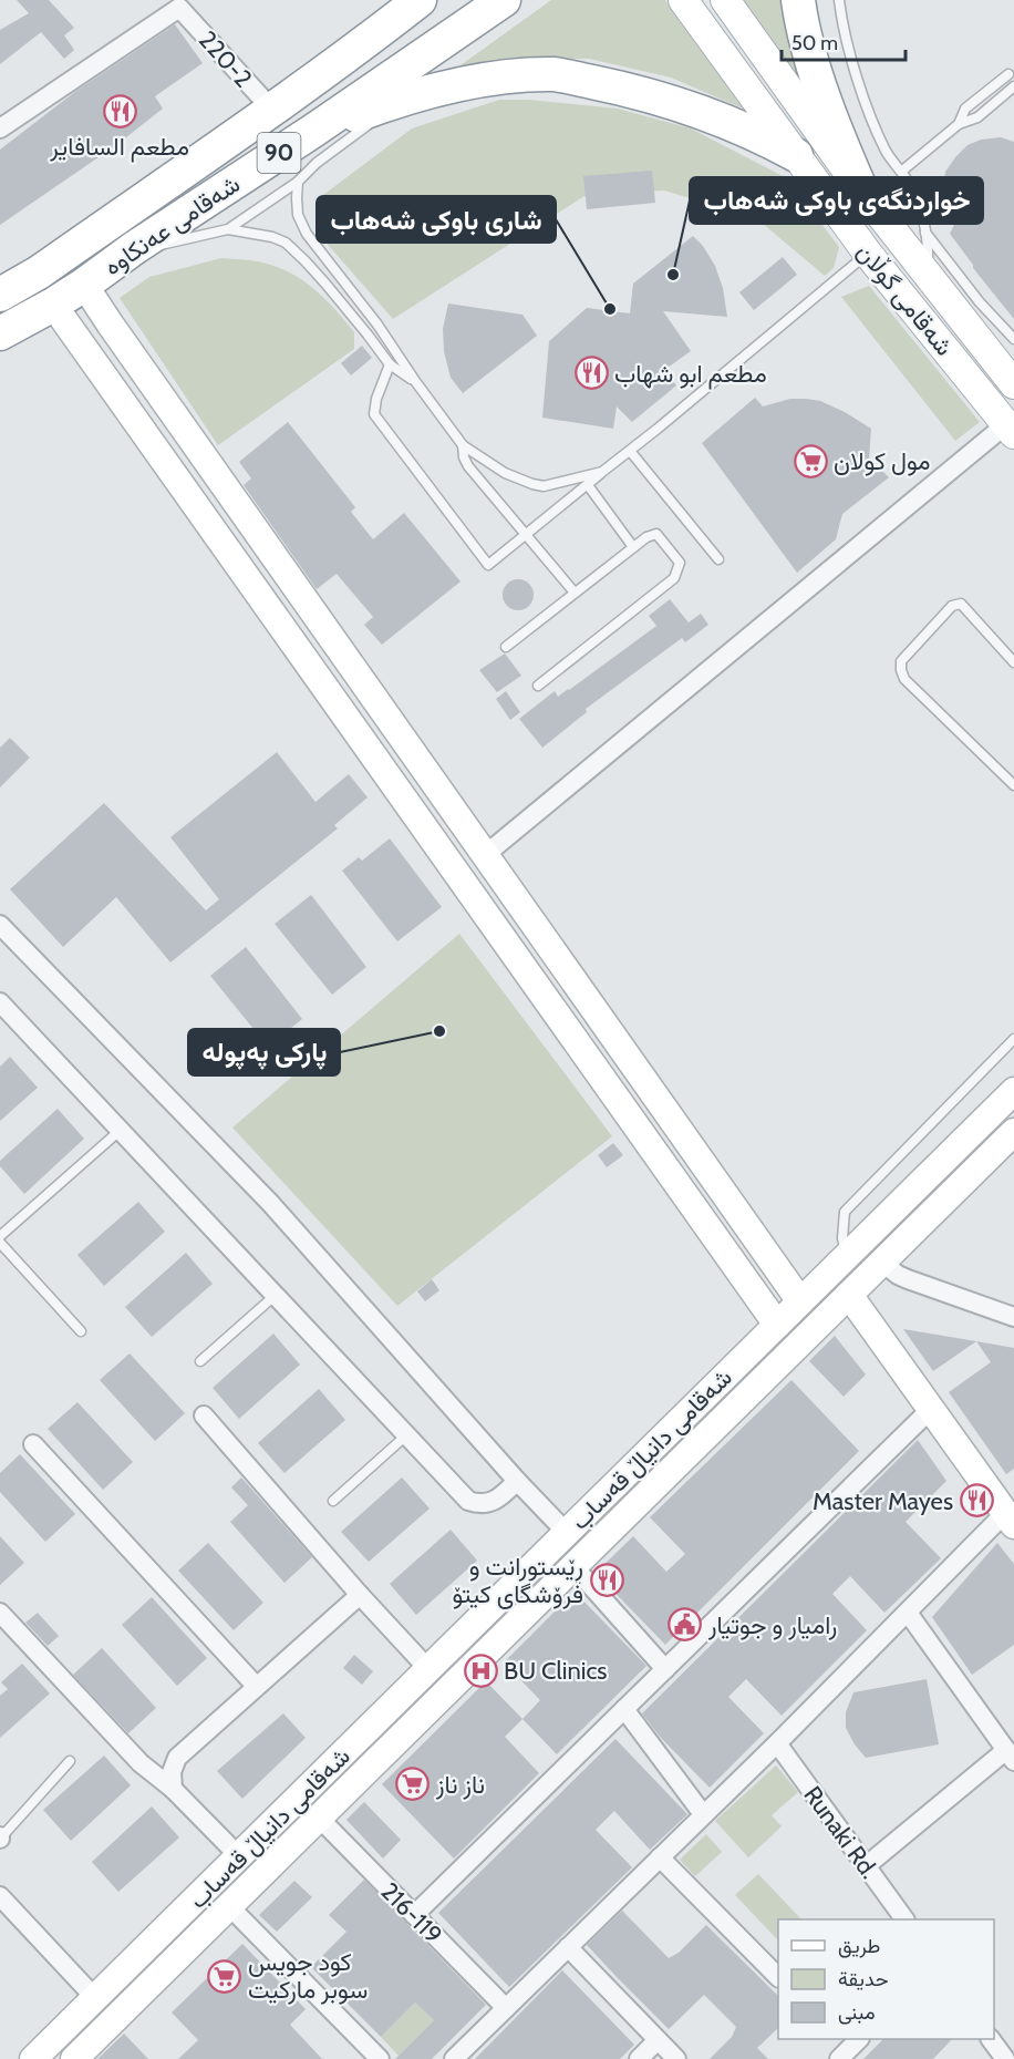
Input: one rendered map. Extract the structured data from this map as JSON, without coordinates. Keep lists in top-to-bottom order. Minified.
{"streets":{"highway":["90","شەقامی عەنکاوە"],"main road":["شەقامی گوڵان"],"street":["220-2","شەقامی دانیاڵ قەساب","Runaki Rd.","216-119"]},"crossings":[["220-2","شەقامی عەنکاوە"],["شەقامی دانیاڵ قەساب","216-119"]],"places":{"restaurant":["مطعم السافایر","مطعم ابو شهاب","Master Mayes","ڕێستورانت و فرۆشگای کیتۆ"],"other":["خواردنگەی باوکی شەھاب","شاری باوکی شەھاب","پارکی پەپولە"],"supermarket":["مول كولان","ناز ناز","كود جويس سوبر ماركيت"],"public building":["رامیار و جوتیار"],"hospital":["BU Clinics"]},"legend":["طريق","حديقة","مبنى"],"scale_bar":"50 m"}
